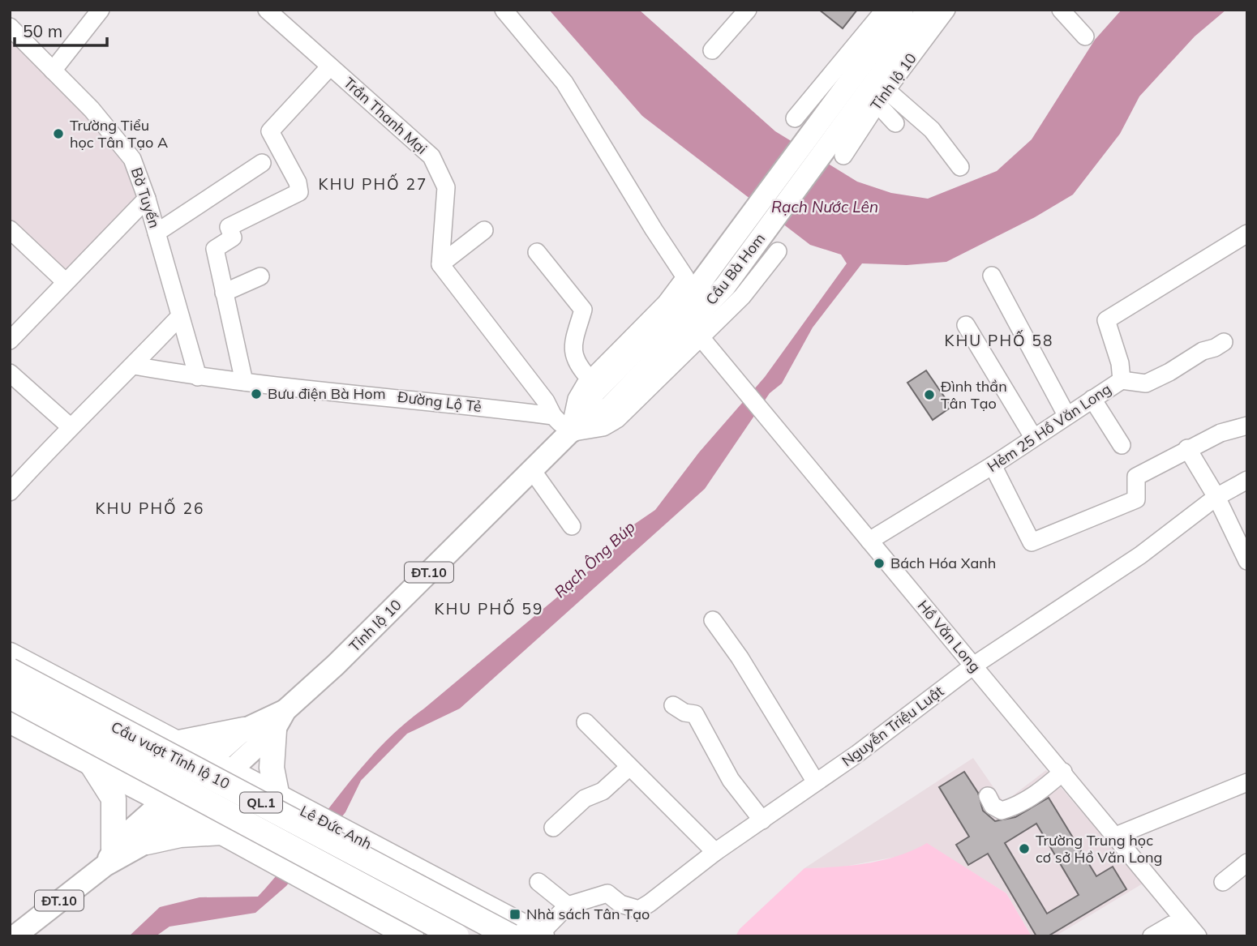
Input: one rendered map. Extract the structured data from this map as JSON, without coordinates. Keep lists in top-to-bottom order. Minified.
{"streets":{"highway":["Cầu vượt Tỉnh lộ 10","QL.1","Lê Đức Anh"],"main road":["Tỉnh lộ 10","Cầu Bà Hom","ĐT.10"],"street":["Trần Thanh Mại","Bờ Tuyến","Đường Lộ Tẻ","Hẻm 25 Hồ Văn Long","Hồ Văn Long","Nguyễn Triệu Luật"]},"crossings":[["Tỉnh lộ 10","Cầu Bà Hom"],["Tỉnh lộ 10","ĐT.10"],["Tỉnh lộ 10","Lê Đức Anh"],["Bờ Tuyến","Đường Lộ Tẻ"],["Hẻm 25 Hồ Văn Long","Hồ Văn Long"],["ĐT.10","Lê Đức Anh"],["Hồ Văn Long","Nguyễn Triệu Luật"],["Nguyễn Triệu Luật","Lê Đức Anh"]],"districts":["KHU PHỐ 27","KHU PHỐ 58","KHU PHỐ 26","KHU PHỐ 59"],"water":["Rạch Nước Lên","Rạch Ông Búp"],"places":{"other":["Trường Tiểu học Tân Tạo A","Bưu điện Bà Hom","Đình thần Tân Tạo","Bách Hóa Xanh","Trường Trung học cơ sở Hồ Văn Long"],"transit":["Nhà sách Tân Tạo"]},"scale_bar":"50 m"}
